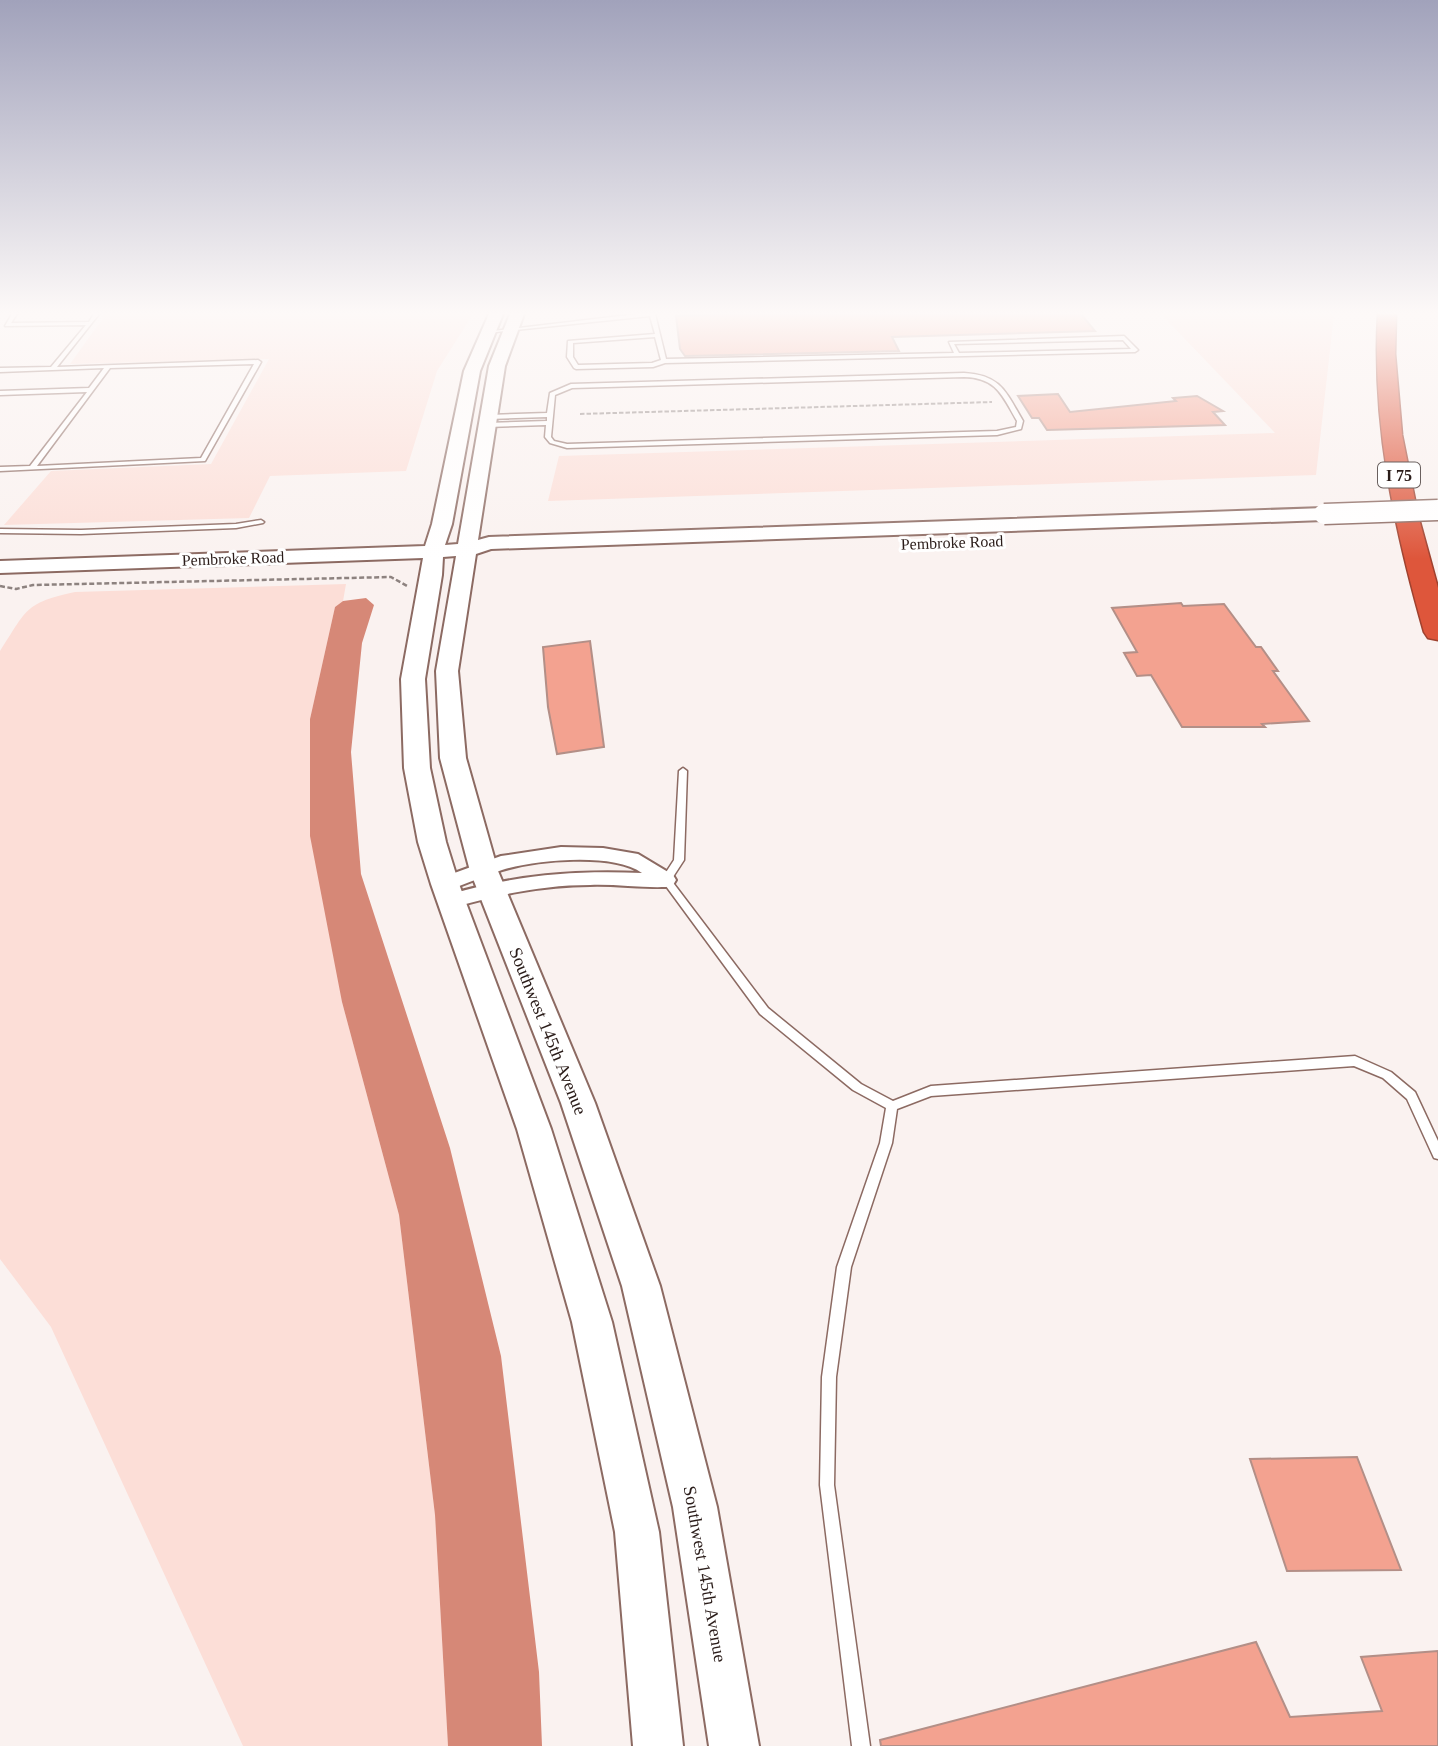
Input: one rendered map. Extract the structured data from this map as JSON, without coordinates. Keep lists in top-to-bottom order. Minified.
{"streets":{"highway":["I 75"],"street":["Pembroke Road","Southwest 145th Avenue"]},"crossings":[["Pembroke Road","Southwest 145th Avenue"]]}
